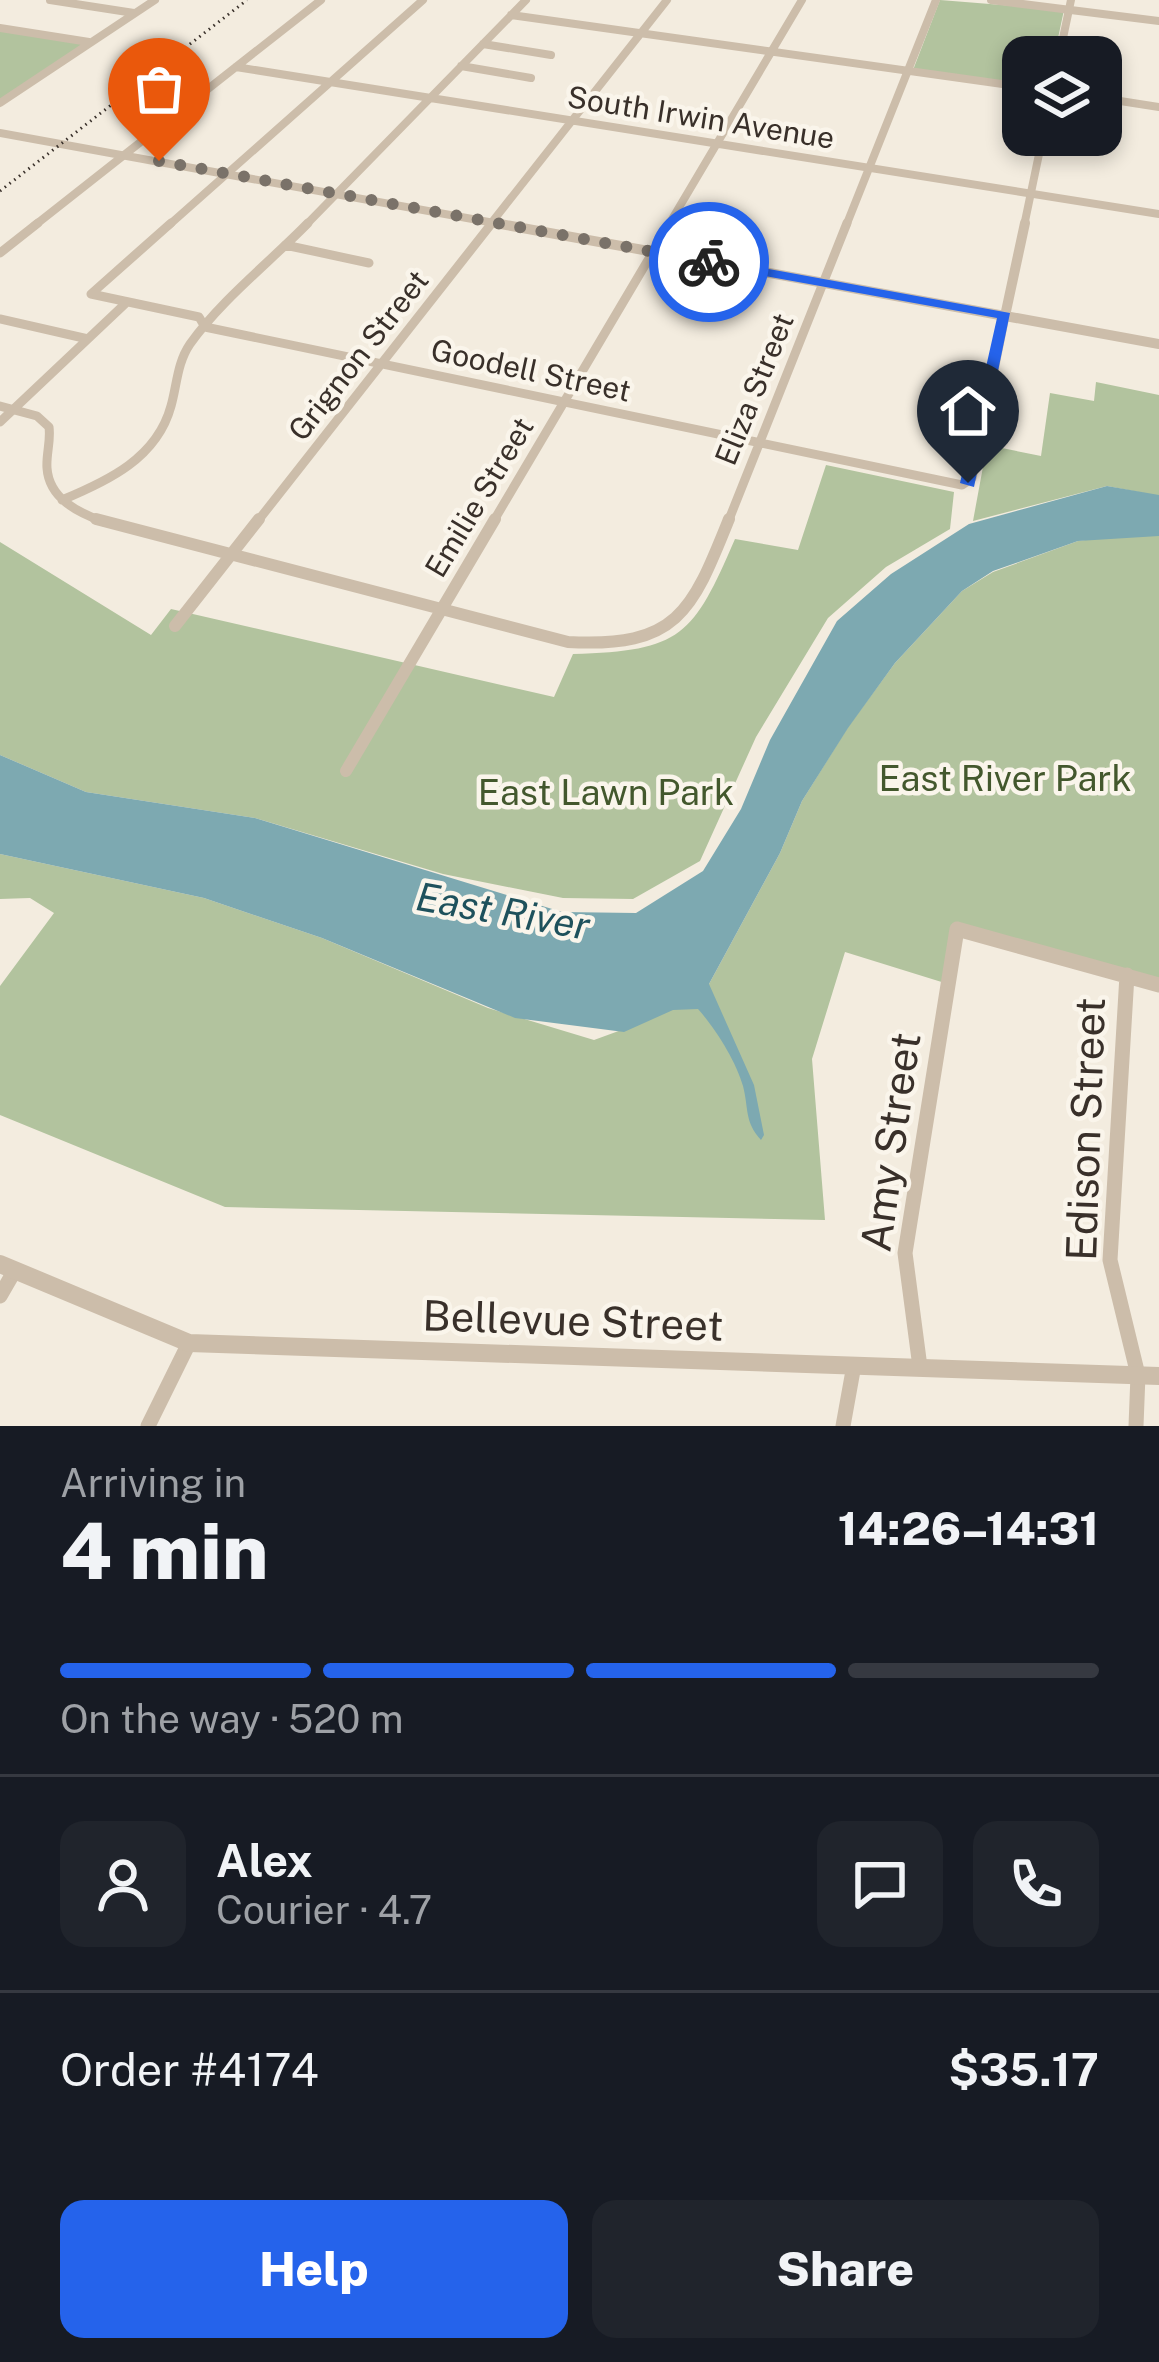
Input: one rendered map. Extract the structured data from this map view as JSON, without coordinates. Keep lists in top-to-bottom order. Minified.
{"streets":{"street":["South Irwin Avenue","Grignon Street","Goodell Street","Eliza Street","Emilie Street","Edison Street","Amy Street","Bellevue Street"]},"crossings":[["South Irwin Avenue","Grignon Street"],["South Irwin Avenue","Eliza Street"],["South Irwin Avenue","Emilie Street"],["Grignon Street","Goodell Street"],["Goodell Street","Eliza Street"],["Goodell Street","Emilie Street"],["Eliza Street","Emilie Street"],["Edison Street","Amy Street"],["Edison Street","Bellevue Street"],["Amy Street","Bellevue Street"]],"water":["East River"],"parks":["East River Park","East Lawn Park"],"page":{"heading":["4 min","Arriving in","14:26–14:31"],"panel":["Alex","Courier · 4.7","Order #4174","$35.17"],"bar":"On the way · 520 m","buttons":["Help","Share"]}}
